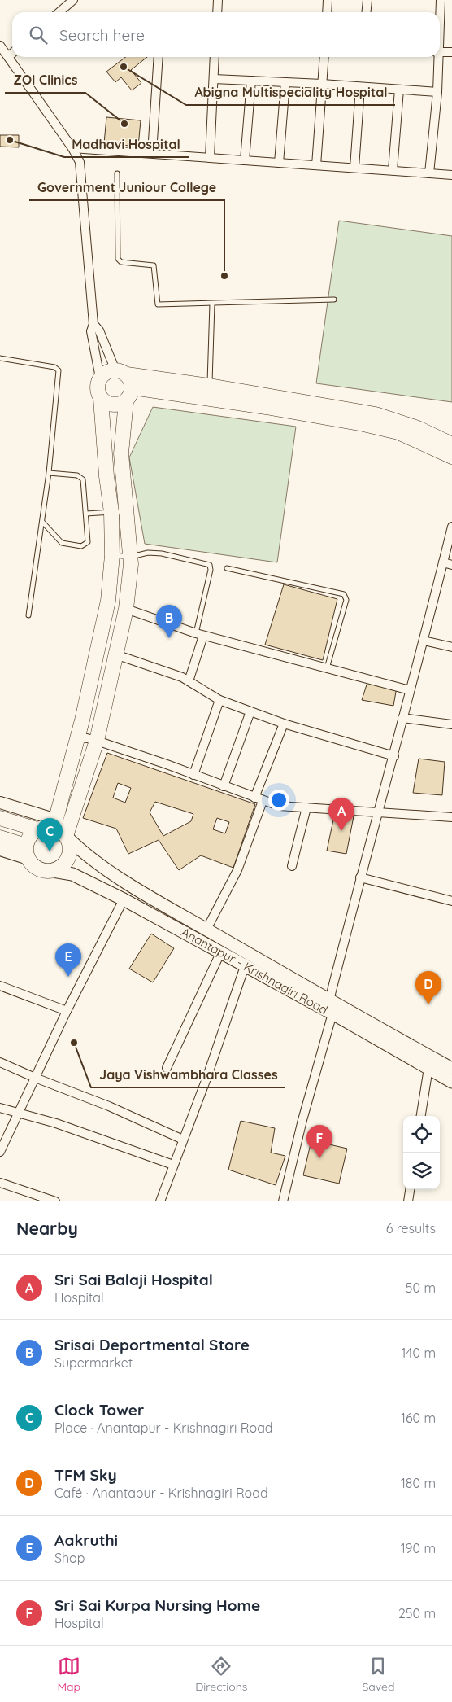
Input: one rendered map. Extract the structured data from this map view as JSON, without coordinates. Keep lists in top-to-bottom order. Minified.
{"streets":{"highway":["Anantapur - Krishnagiri Road"]},"places":["Abigna Multispeciality Hospital","ZOI Clinics","Madhavi Hospital","Government Juniour College","Jaya Vishwambhara Classes"],"page":{"search":"Search here","pins":["B","A","C","E","D","F"],"heading":["Nearby","6 results"],"list":[{"mark":"A","name":"Sri Sai Balaji Hospital","note":"Hospital","value":"50 m"},{"mark":"B","name":"Srisai Deportmental Store","note":"Supermarket","value":"140 m"},{"mark":"C","name":"Clock Tower","note":"Place · Anantapur - Krishnagiri Road","value":"160 m"},{"mark":"D","name":"TFM Sky","note":"Café · Anantapur - Krishnagiri Road","value":"180 m"},{"mark":"E","name":"Aakruthi","note":"Shop","value":"190 m"},{"mark":"F","name":"Sri Sai Kurpa Nursing Home","note":"Hospital","value":"250 m"}],"nav":["Map","Directions","Saved"]}}
